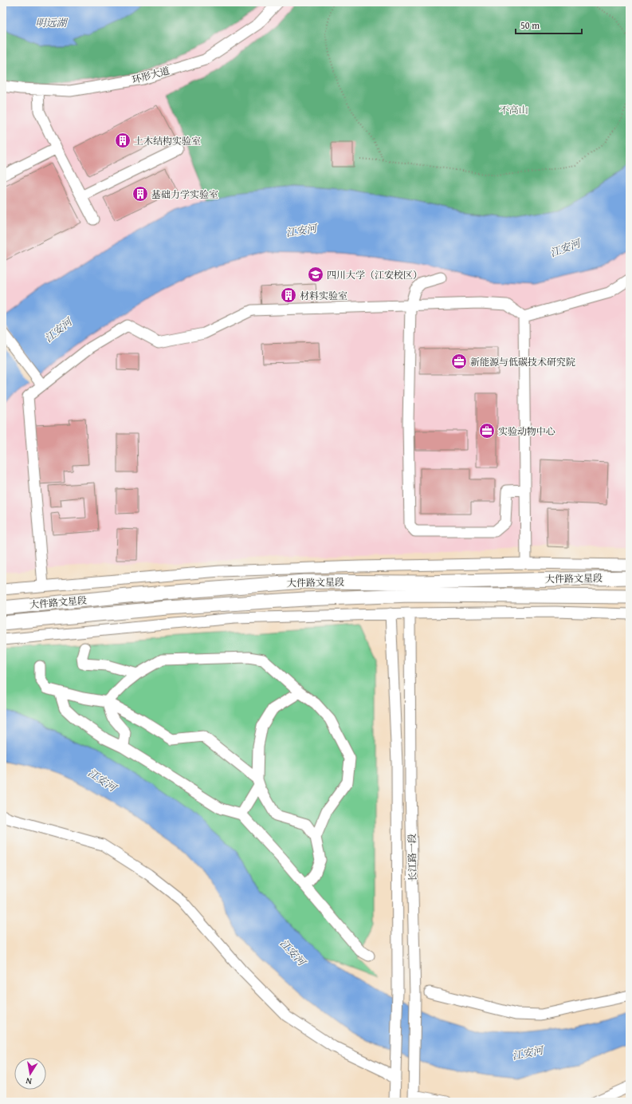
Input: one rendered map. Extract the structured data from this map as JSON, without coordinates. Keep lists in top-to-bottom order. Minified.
{"streets":{"main road":["大件路文星段"],"street":["环形大道","长江路一段"]},"water":["明远湖","江安河"],"parks":["不高山"],"places":{"building":["土木结构实验室","基础力学实验室","材料实验室"],"school or university":["四川大学（江安校区）"],"office":["新能源与低碳技术研究院","实验动物中心"]},"scale_bar":"50 m","north":"bottom"}
